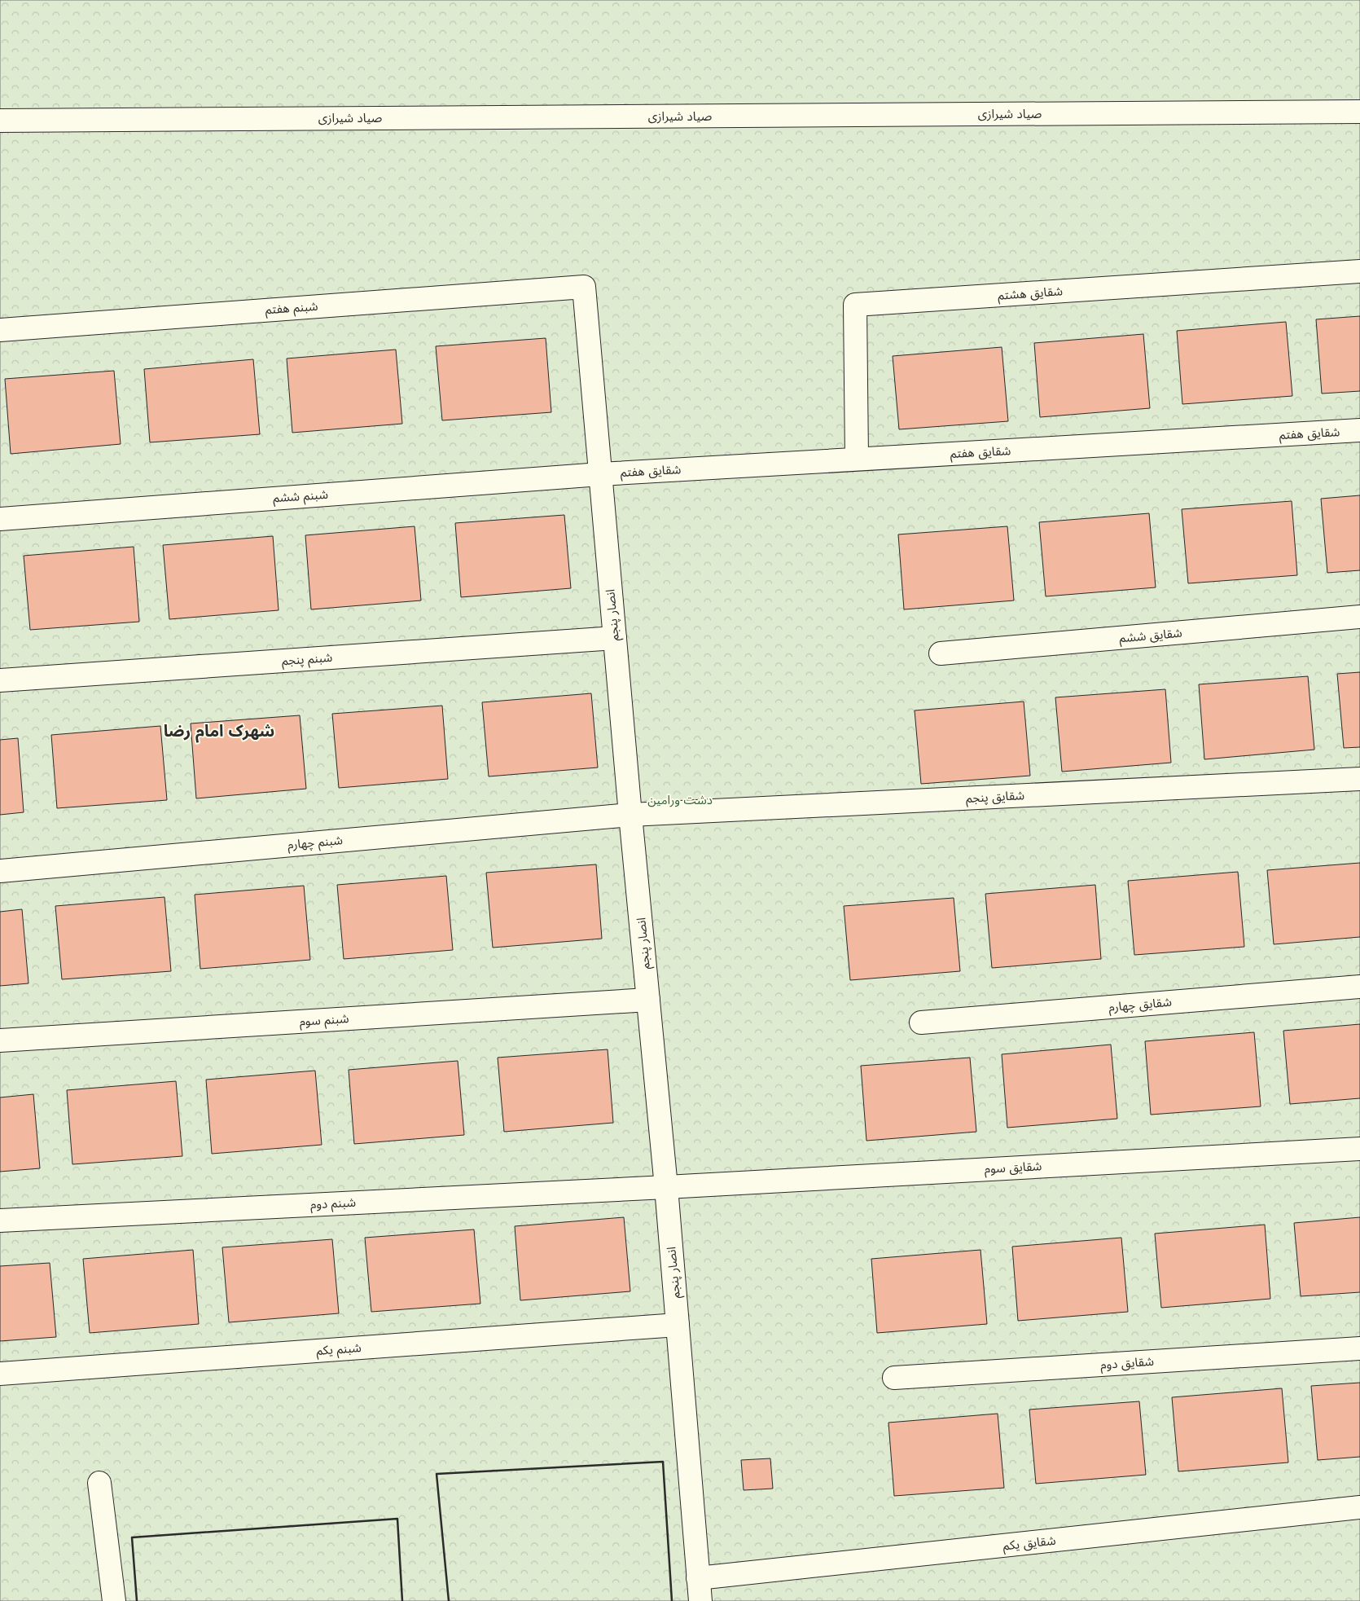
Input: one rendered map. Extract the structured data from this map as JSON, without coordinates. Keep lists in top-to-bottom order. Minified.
{"streets":{"street":["صیاد شیرازی","شقایق هشتم","شبنم هفتم","شقایق هفتم","شبنم ششم","انصار پنجم","شقایق ششم","شبنم پنجم","شقایق پنجم","شبنم چهارم","شقایق چهارم","شبنم سوم","شقایق سوم","شبنم دوم","شبنم یکم","شقایق دوم","شقایق یکم"]},"crossings":[["شقایق هشتم","شقایق هفتم"],["شبنم هفتم","انصار پنجم"],["شقایق هفتم","شبنم ششم"],["شقایق هفتم","انصار پنجم"],["شبنم ششم","انصار پنجم"],["انصار پنجم","شبنم پنجم"],["انصار پنجم","شقایق پنجم"],["انصار پنجم","شبنم چهارم"],["انصار پنجم","شبنم سوم"],["انصار پنجم","شقایق سوم"],["انصار پنجم","شبنم دوم"],["انصار پنجم","شبنم یکم"],["انصار پنجم","شقایق یکم"],["شقایق پنجم","شبنم چهارم"],["شقایق سوم","شبنم دوم"]],"districts":["شهرک امام رضا"],"parks":["دشت ورامین"]}
